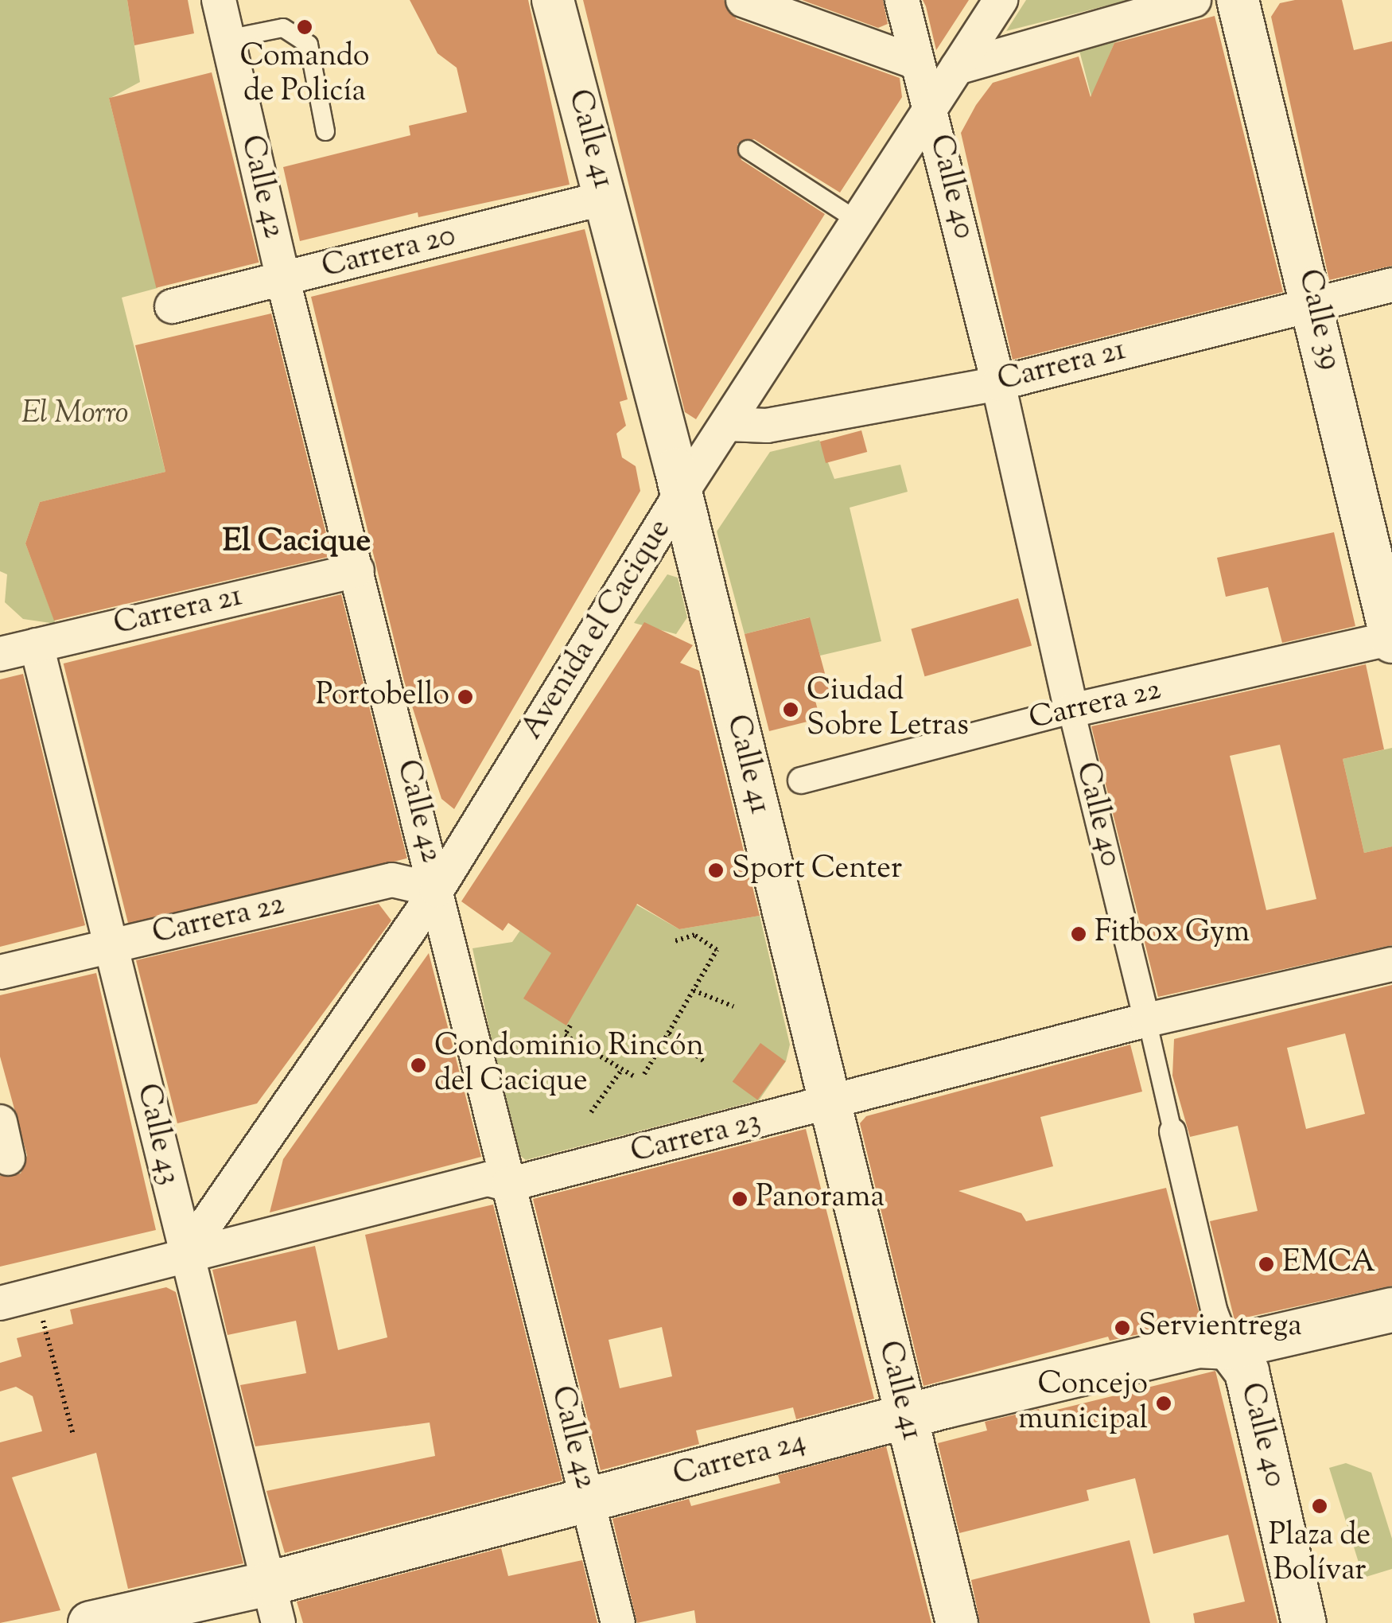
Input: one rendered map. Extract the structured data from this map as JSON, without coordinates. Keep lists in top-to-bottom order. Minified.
{"streets":{"main road":["Calle 40","Carrera 24"],"street":["Calle 41","Calle 42","Carrera 20","Calle 39","Carrera 21","Avenida el Cacique","Carrera 22","Calle 43","Carrera 23"]},"crossings":[["Calle 41","Carrera 20"],["Calle 41","Avenida el Cacique"],["Calle 41","Carrera 23"],["Calle 41","Carrera 24"],["Calle 42","Carrera 20"],["Calle 42","Carrera 21"],["Calle 42","Avenida el Cacique"],["Calle 42","Carrera 22"],["Calle 42","Carrera 23"],["Calle 42","Carrera 24"],["Calle 40","Carrera 21"],["Calle 40","Avenida el Cacique"],["Calle 40","Carrera 22"],["Calle 40","Carrera 23"],["Calle 40","Carrera 24"],["Calle 39","Carrera 21"],["Calle 39","Carrera 22"],["Carrera 21","Avenida el Cacique"],["Carrera 21","Calle 43"],["Avenida el Cacique","Carrera 22"],["Avenida el Cacique","Calle 43"],["Avenida el Cacique","Carrera 23"],["Carrera 22","Calle 43"],["Calle 43","Carrera 23"],["Calle 43","Carrera 24"]],"districts":["El Cacique"],"parks":["El Morro"],"places":["Comando de Policía","Portobello","Ciudad Sobre Letras","Sport Center","Fitbox Gym","Condominio Rincón del Cacique","Panorama","EMCA","Servientrega","Concejo municipal","Plaza de Bolívar"]}
